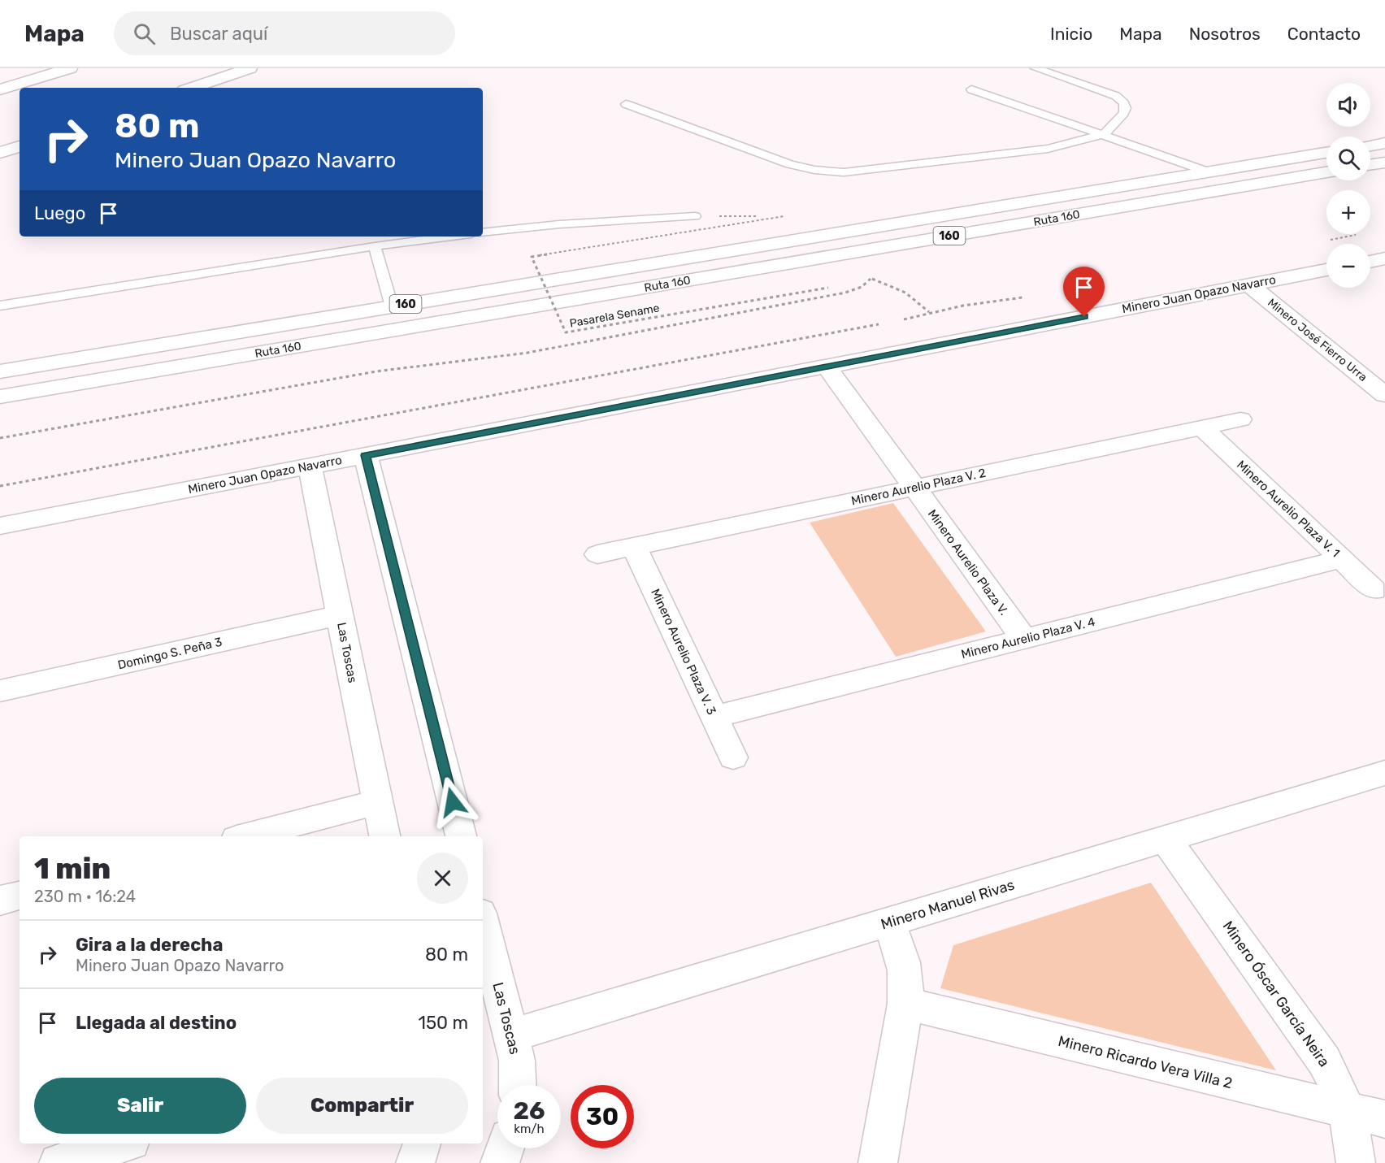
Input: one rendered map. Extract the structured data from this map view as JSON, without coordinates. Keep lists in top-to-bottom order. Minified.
{"streets":{"main road":["Ruta 160","160","Minero Juan Opazo Navarro","Minero José Fierro Urra","Minero Aurelio Plaza V. 2","Minero Aurelio Plaza V. 1","Minero Aurelio Plaza V.","Minero Aurelio Plaza V. 4","Minero Aurelio Plaza V. 3","Las Toscas","Domingo S. Peña 3","Minero Manuel Rivas","Minero Óscar García Neira","Minero Ricardo Vera Villa 2"],"path":["Pasarela Sename"]},"crossings":[["Minero Juan Opazo Navarro","Minero José Fierro Urra"],["Minero Juan Opazo Navarro","Minero Aurelio Plaza V."],["Minero Juan Opazo Navarro","Las Toscas"],["Minero Aurelio Plaza V. 2","Minero Aurelio Plaza V. 1"],["Minero Aurelio Plaza V. 2","Minero Aurelio Plaza V."],["Minero Aurelio Plaza V. 2","Minero Aurelio Plaza V. 3"],["Minero Aurelio Plaza V. 1","Minero Aurelio Plaza V. 4"],["Minero Aurelio Plaza V.","Minero Aurelio Plaza V. 4"],["Minero Aurelio Plaza V. 4","Minero Aurelio Plaza V. 3"],["Las Toscas","Domingo S. Peña 3"],["Las Toscas","Minero Manuel Rivas"],["Minero Manuel Rivas","Minero Óscar García Neira"],["Minero Óscar García Neira","Minero Ricardo Vera Villa 2"]],"page":{"header":"Mapa","search":"Buscar aquí","nav":["Inicio","Mapa","Nosotros","Contacto"],"map_buttons":["+","−"],"turn":["80 m","Minero Juan Opazo Navarro"],"then":"Luego","heading":["1 min","230 m · 16:24"],"list":[{"name":"Gira a la derecha","note":"Minero Juan Opazo Navarro","value":"80 m"},{"name":"Llegada al destino","value":"150 m"}],"buttons":["Salir","Compartir"],"speed":"26 km/h","limit":"30"}}
